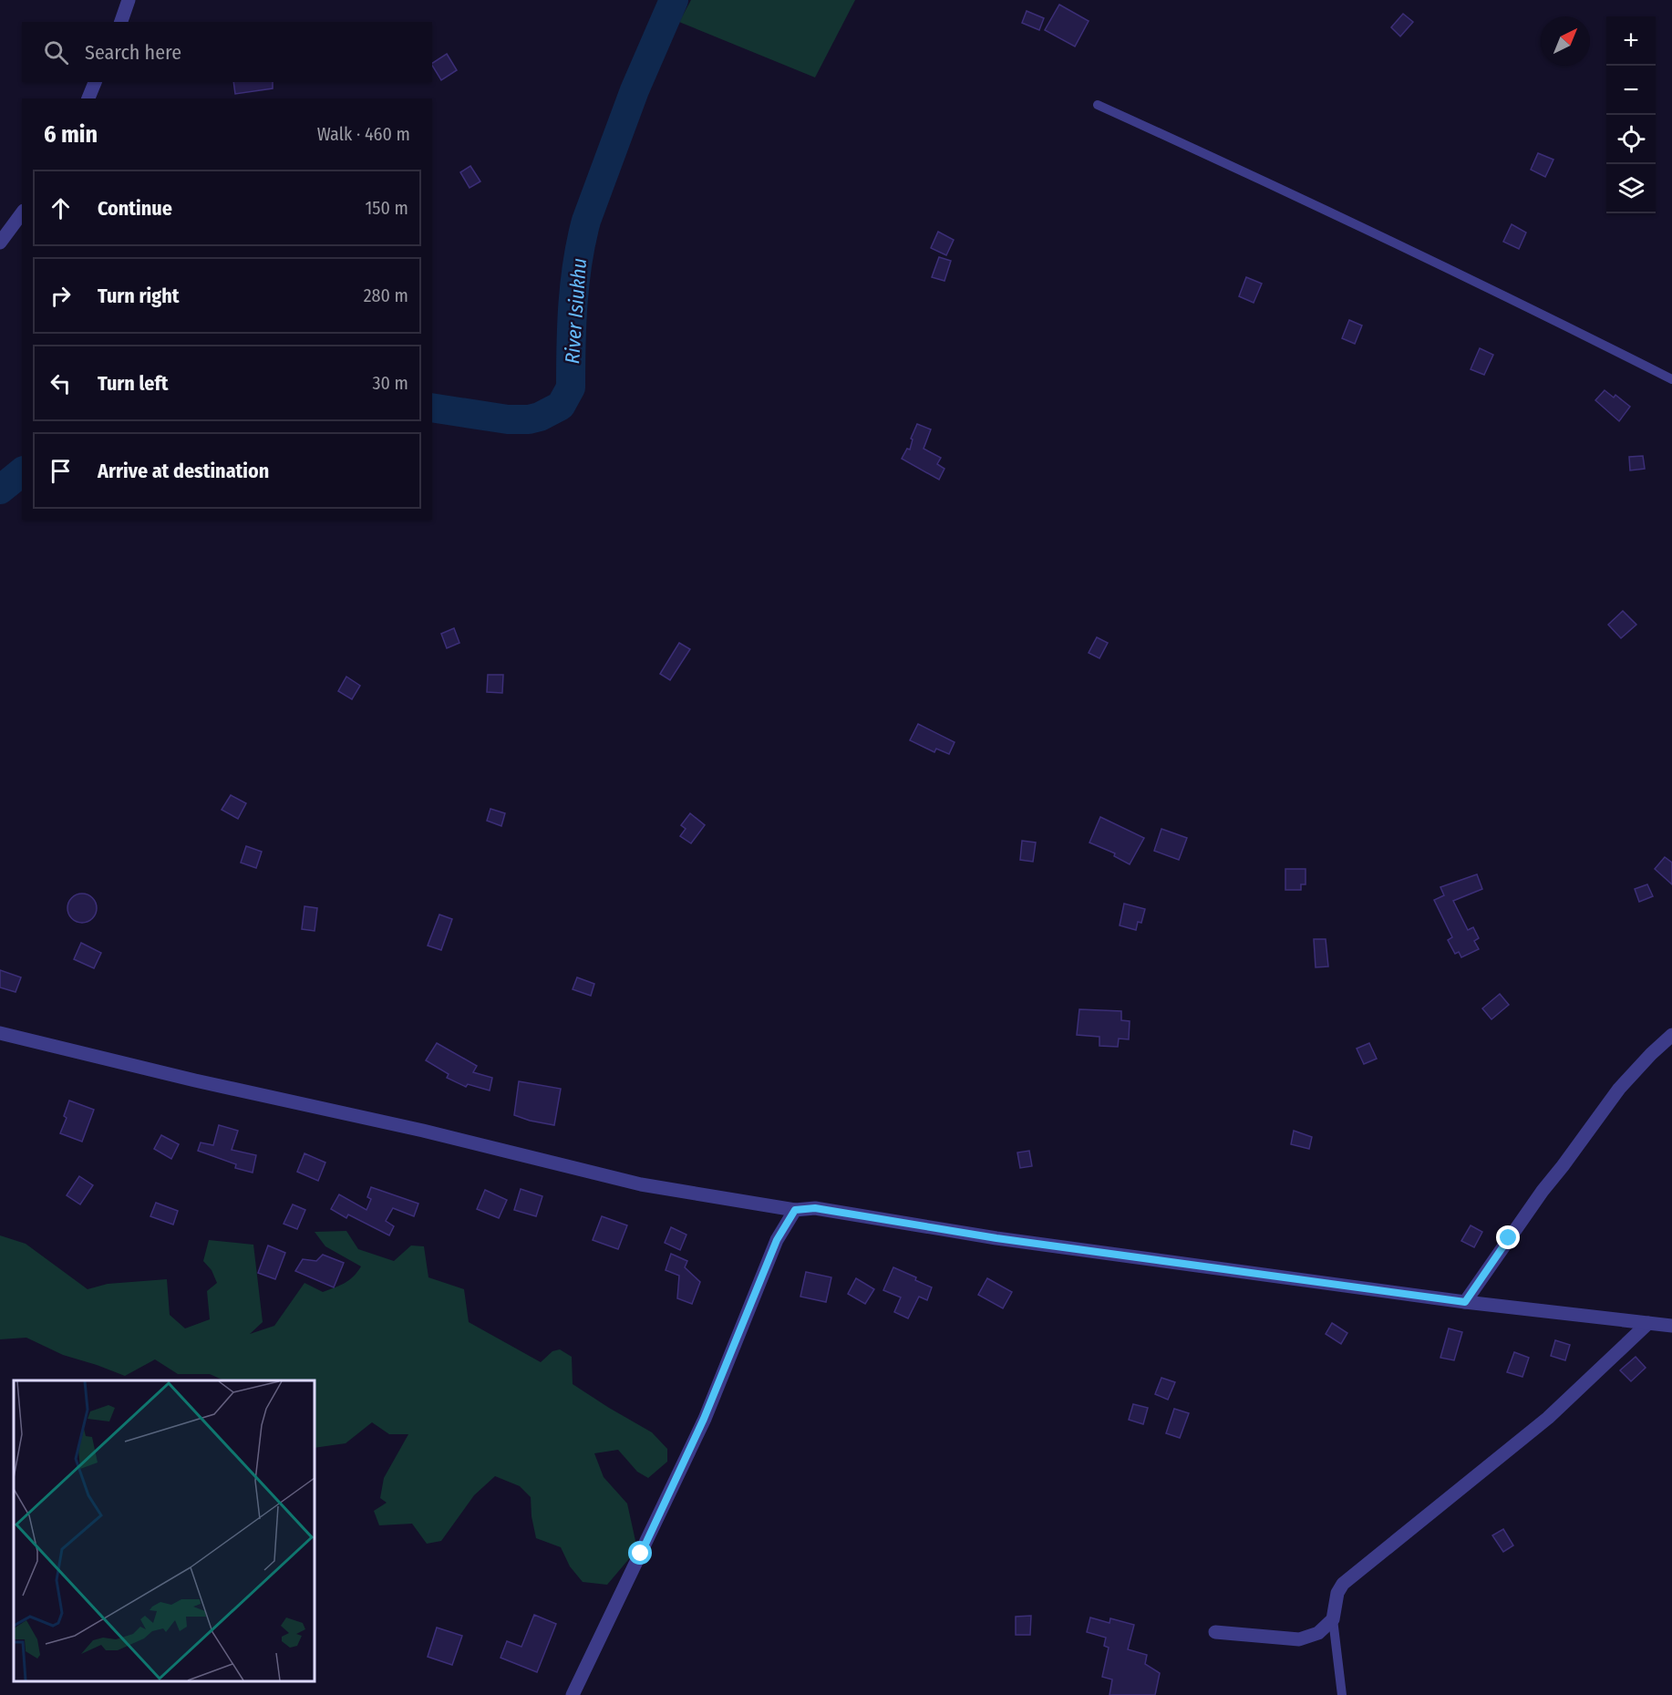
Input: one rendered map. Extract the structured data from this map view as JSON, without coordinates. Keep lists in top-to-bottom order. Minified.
{"water":["River Isiukhu"],"north":"top right","page":{"map_buttons":["+","−"],"search":"Search here","heading":["6 min","Walk · 460 m"],"list":[["Continue","150 m"],["Turn right","280 m"],["Turn left","30 m"],"Arrive at destination"]}}
